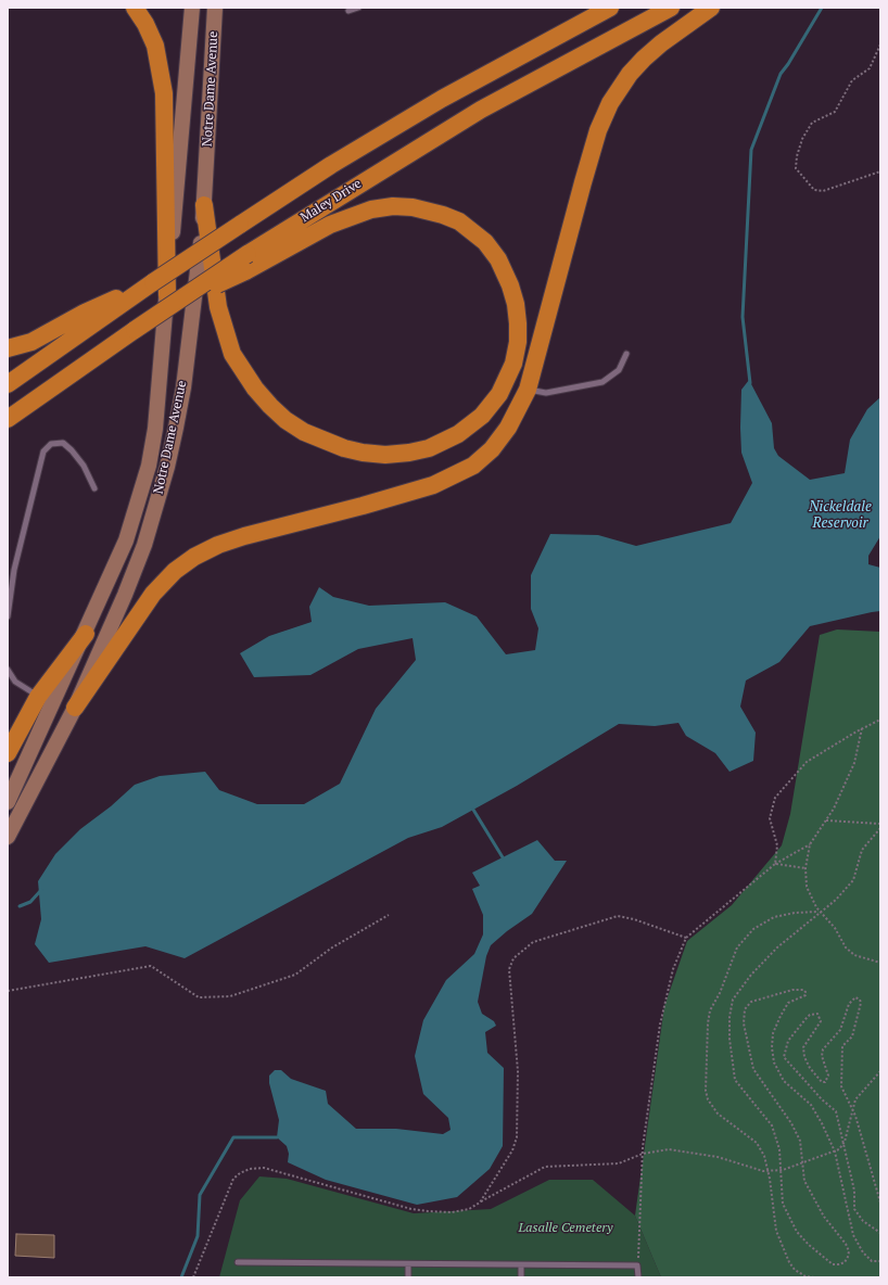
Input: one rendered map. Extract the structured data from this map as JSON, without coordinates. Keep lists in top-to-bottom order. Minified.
{"streets":{"highway":["Maley Drive"],"main road":["Notre Dame Avenue"]},"crossings":[["Notre Dame Avenue","Maley Drive"]],"water":["Nickeldale Reservoir"],"parks":["Lasalle Cemetery"]}
